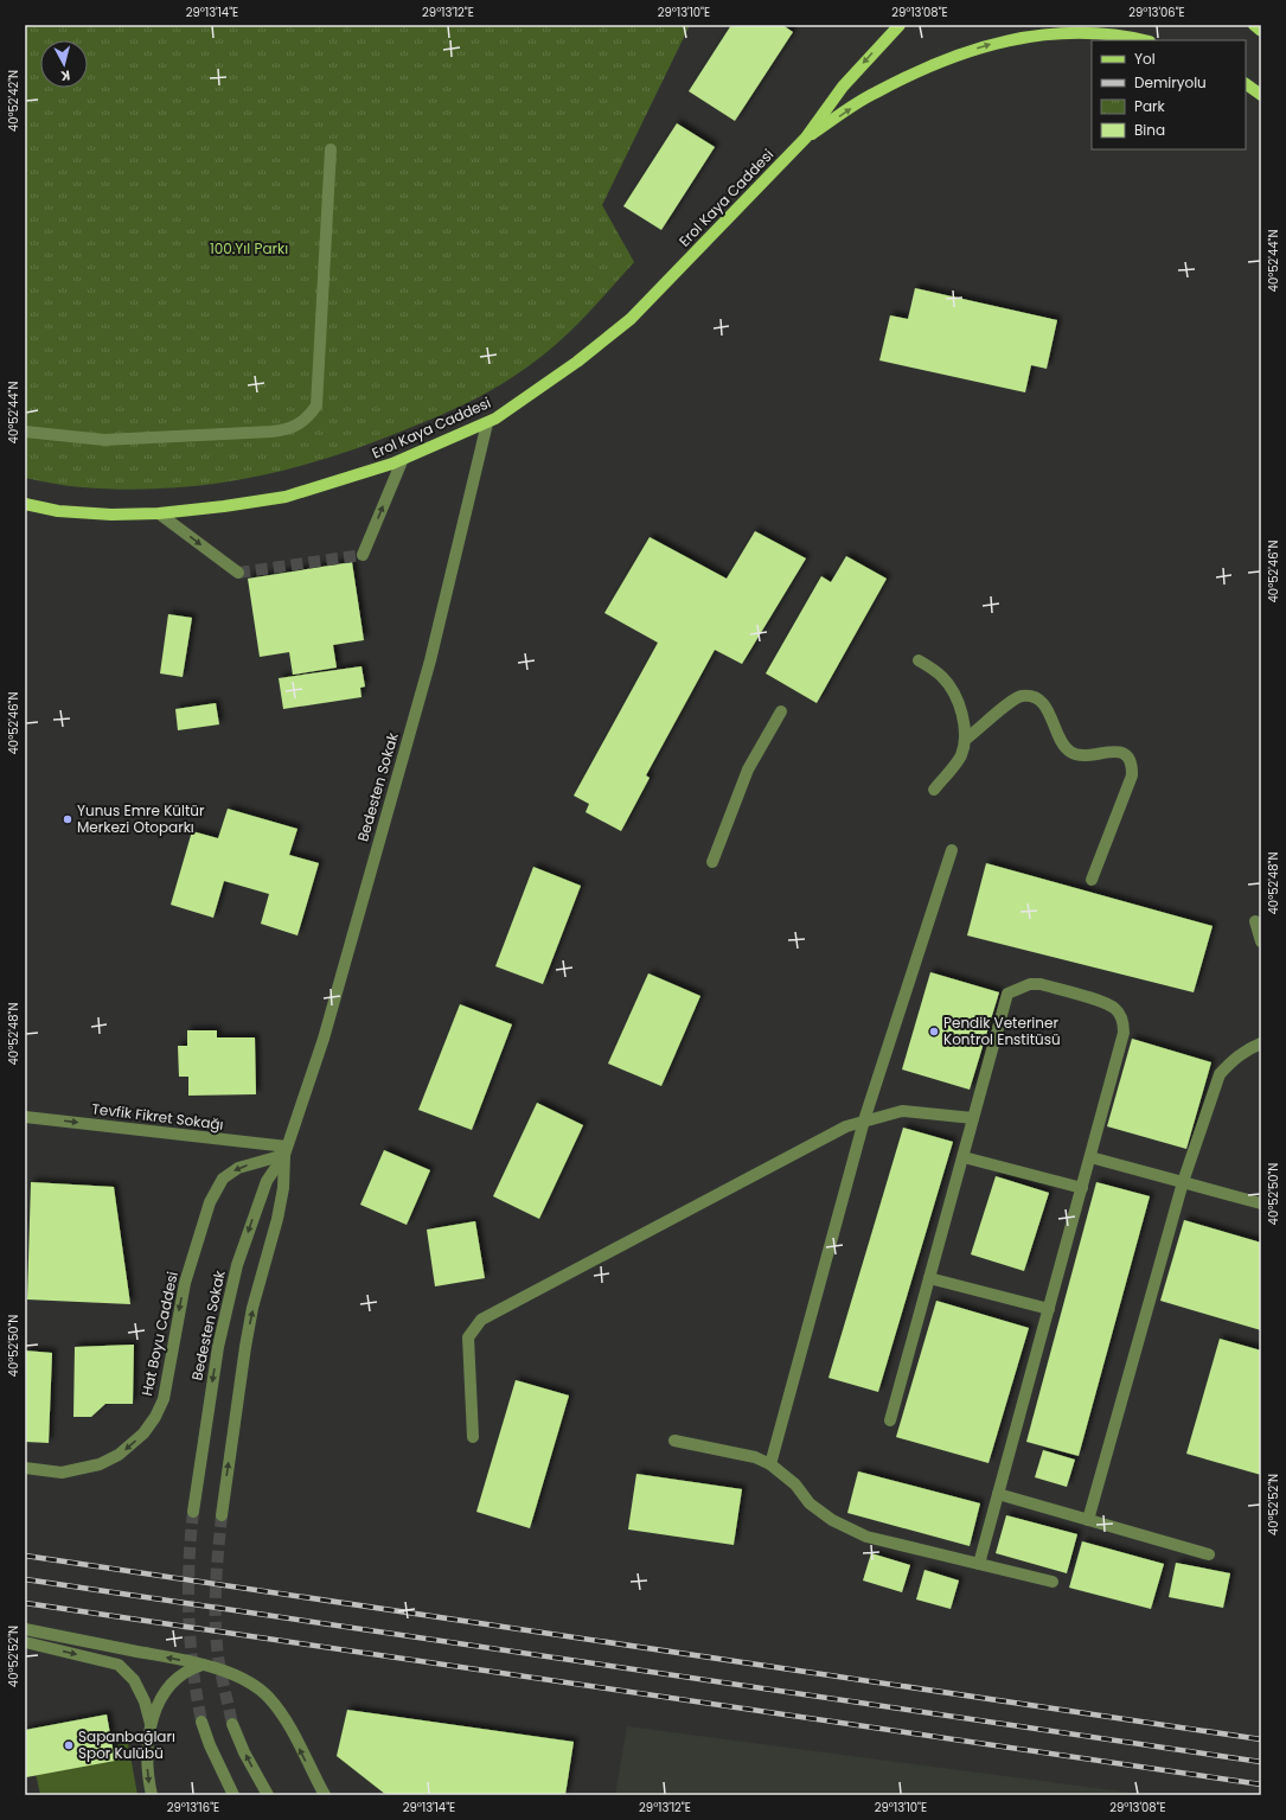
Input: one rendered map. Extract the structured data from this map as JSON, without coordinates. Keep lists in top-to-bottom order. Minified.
{"streets":{"main road":["Erol Kaya Caddesi"],"street":["Bedesten Sokak","Tevfik Fikret Sokağı","Hat Boyu Caddesi"]},"crossings":[["Erol Kaya Caddesi","Bedesten Sokak"],["Bedesten Sokak","Tevfik Fikret Sokağı"],["Bedesten Sokak","Hat Boyu Caddesi"],["Tevfik Fikret Sokağı","Hat Boyu Caddesi"]],"one_way":["Tevfik Fikret Sokağı","Hat Boyu Caddesi"],"parks":["100.Yıl Parkı"],"places":["Yunus Emre Kültür Merkezi Otoparkı","Pendik Veteriner Kontrol Enstitüsü","Sapanbağları Spor Kulübü"],"legend":["Yol","Demiryolu","Park","Bina"],"north":"bottom","coordinates":["29°13'14\"E","29°13'12\"E","29°13'10\"E","29°13'08\"E","29°13'06\"E","40°52'42\"N","40°52'44\"N","40°52'46\"N","40°52'48\"N","40°52'50\"N","40°52'52\"N","29°13'16\"E"]}
